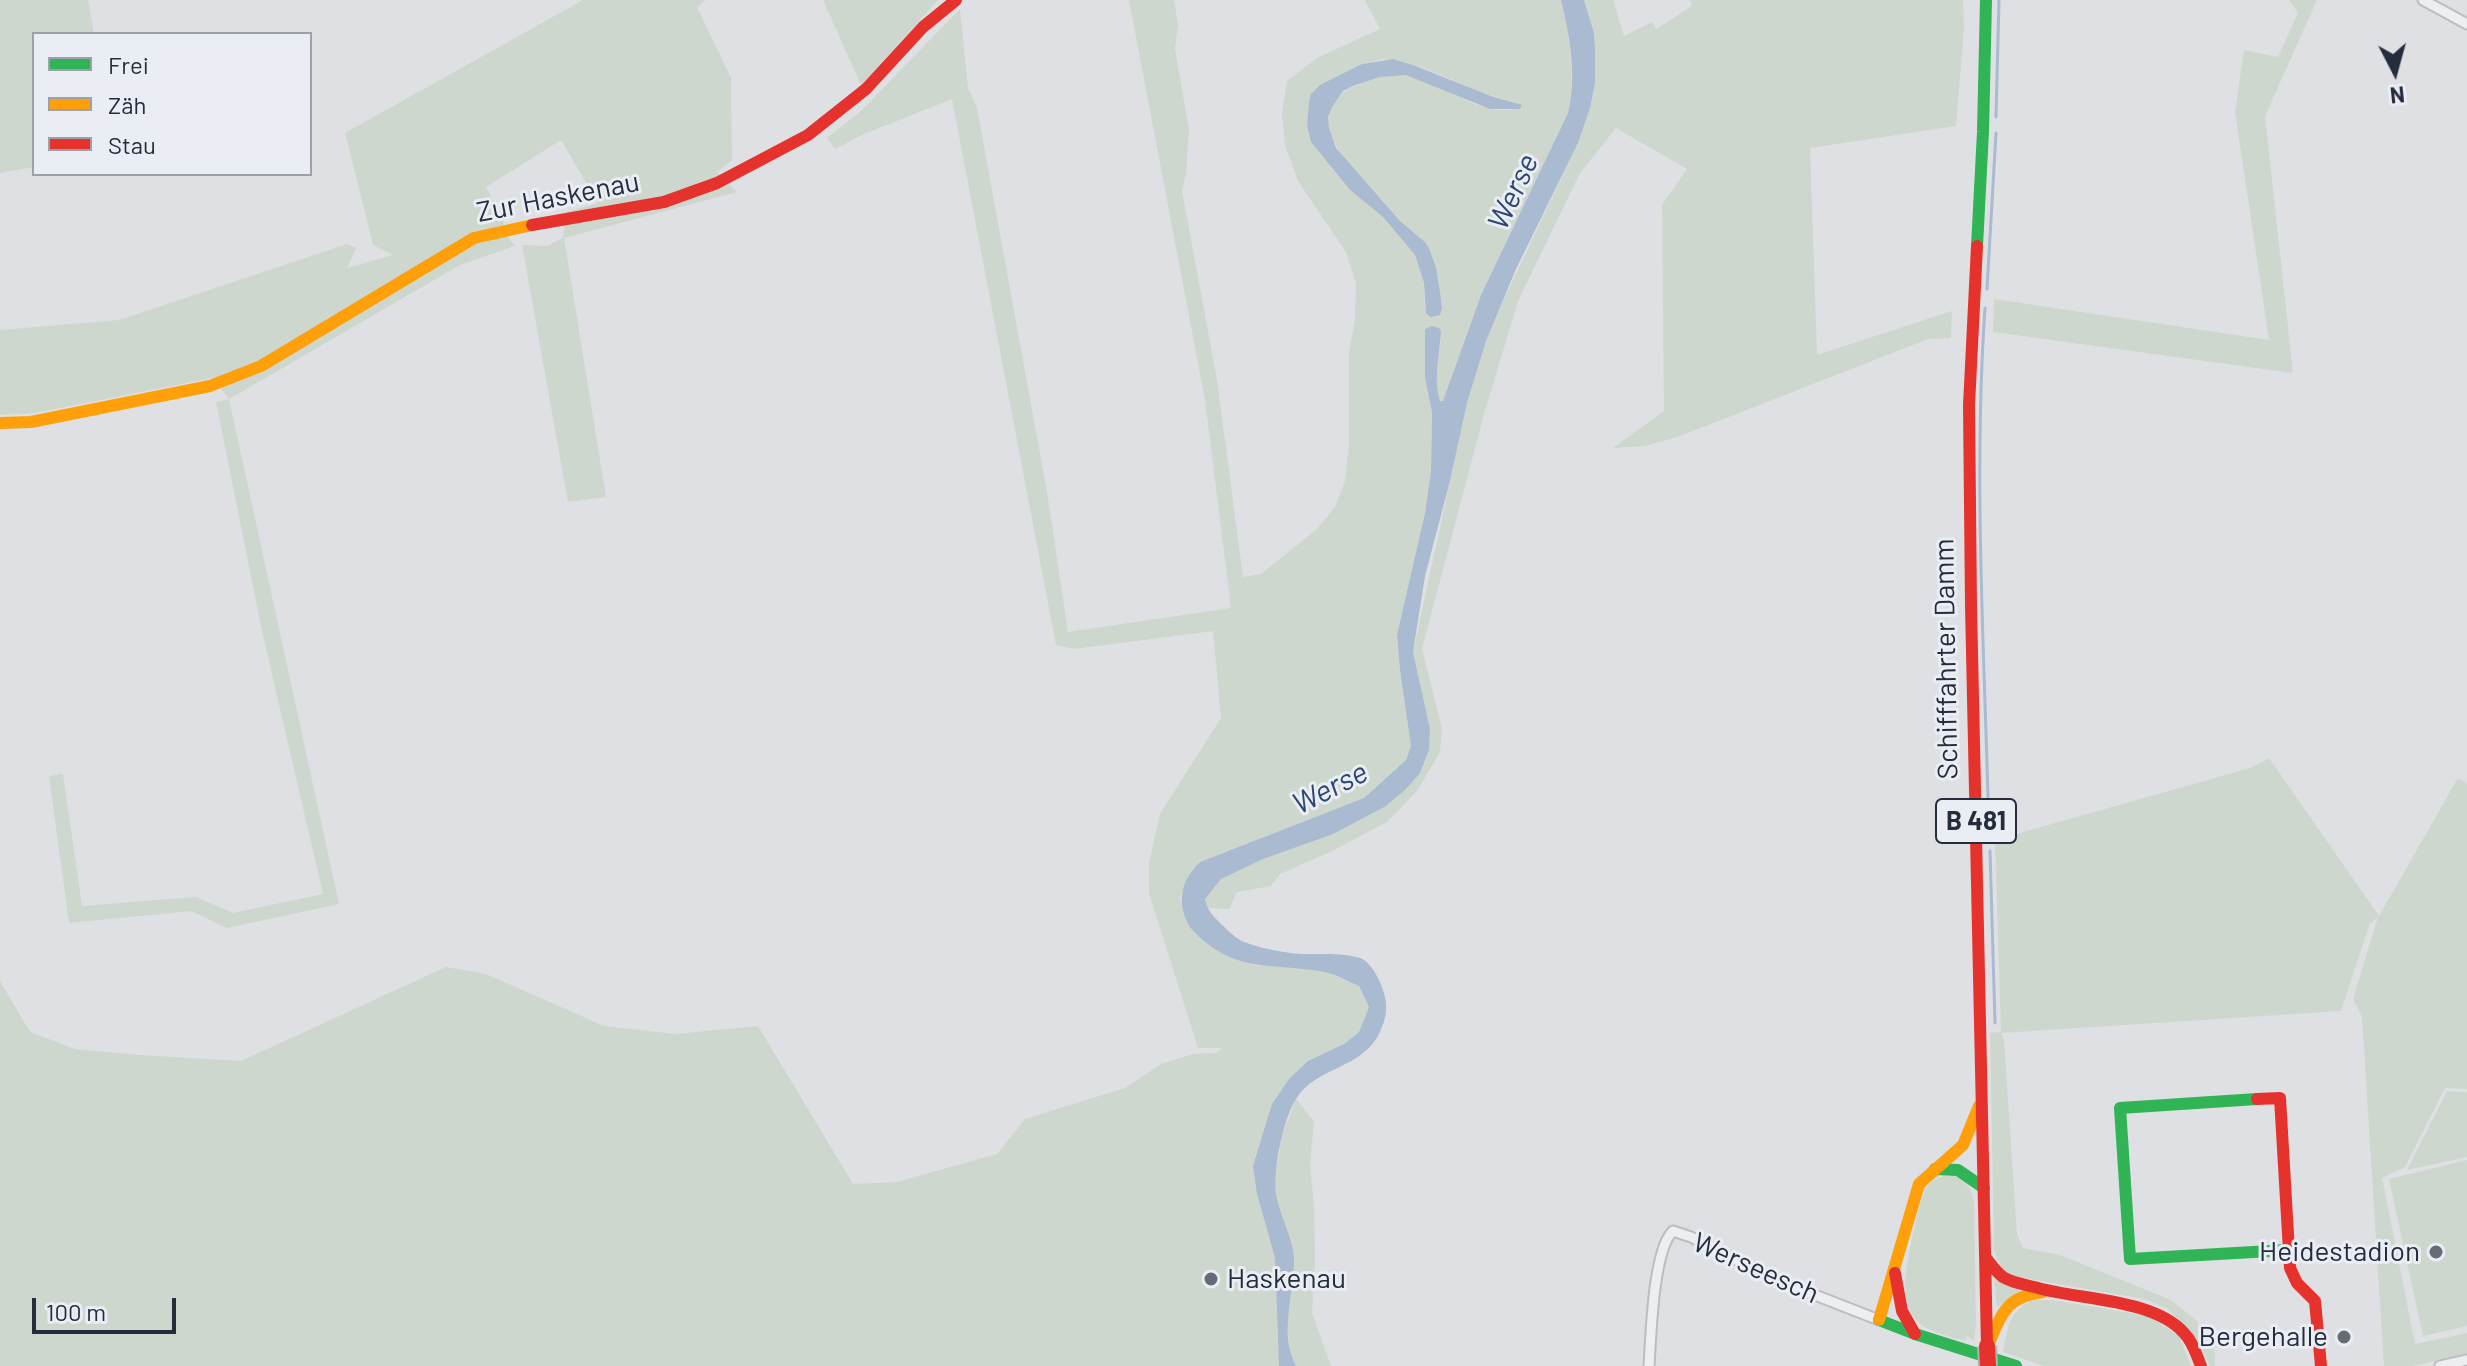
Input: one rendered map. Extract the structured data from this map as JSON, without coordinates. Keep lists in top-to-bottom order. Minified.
{"streets":{"main road":["Zur Haskenau","Schifffahrter Damm","B 481"],"street":["Werseesch"]},"crossings":[["Schifffahrter Damm","B 481"],["B 481","Werseesch"]],"water":["Werse"],"places":["Heidestadion","Haskenau","Bergehalle"],"legend":["Frei","Zäh","Stau"],"scale_bar":"100 m","north":"bottom"}
